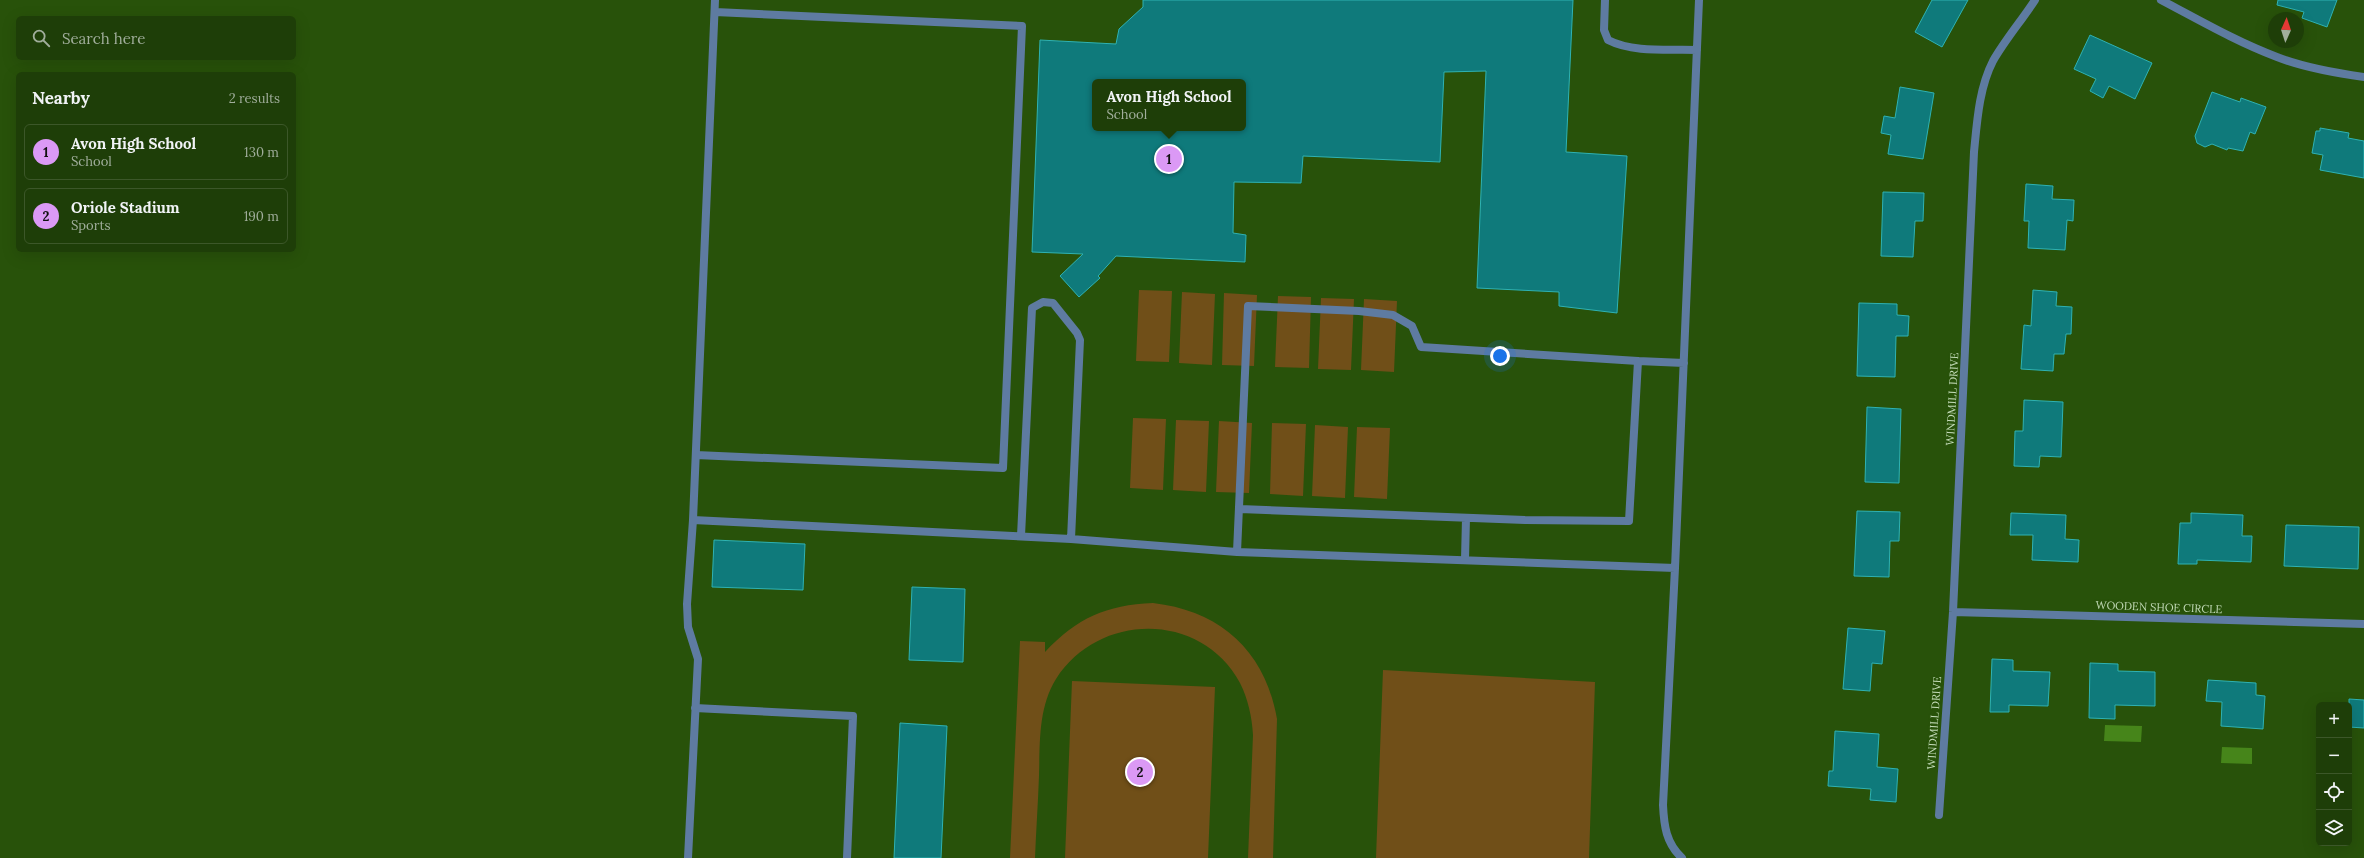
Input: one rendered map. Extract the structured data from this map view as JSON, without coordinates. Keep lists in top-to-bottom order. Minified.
{"streets":{"street":["WINDMILL DRIVE","WOODEN SHOE CIRCLE"]},"crossings":[["WINDMILL DRIVE","WOODEN SHOE CIRCLE"]],"north":"top","page":{"search":"Search here","heading":["Nearby","2 results"],"popup":["Avon High School","School"],"list":[{"mark":"1","name":"Avon High School","note":"School","value":"130 m"},{"mark":"2","name":"Oriole Stadium","note":"Sports","value":"190 m"}],"pins":["1","2"],"map_buttons":["+","−"]}}
